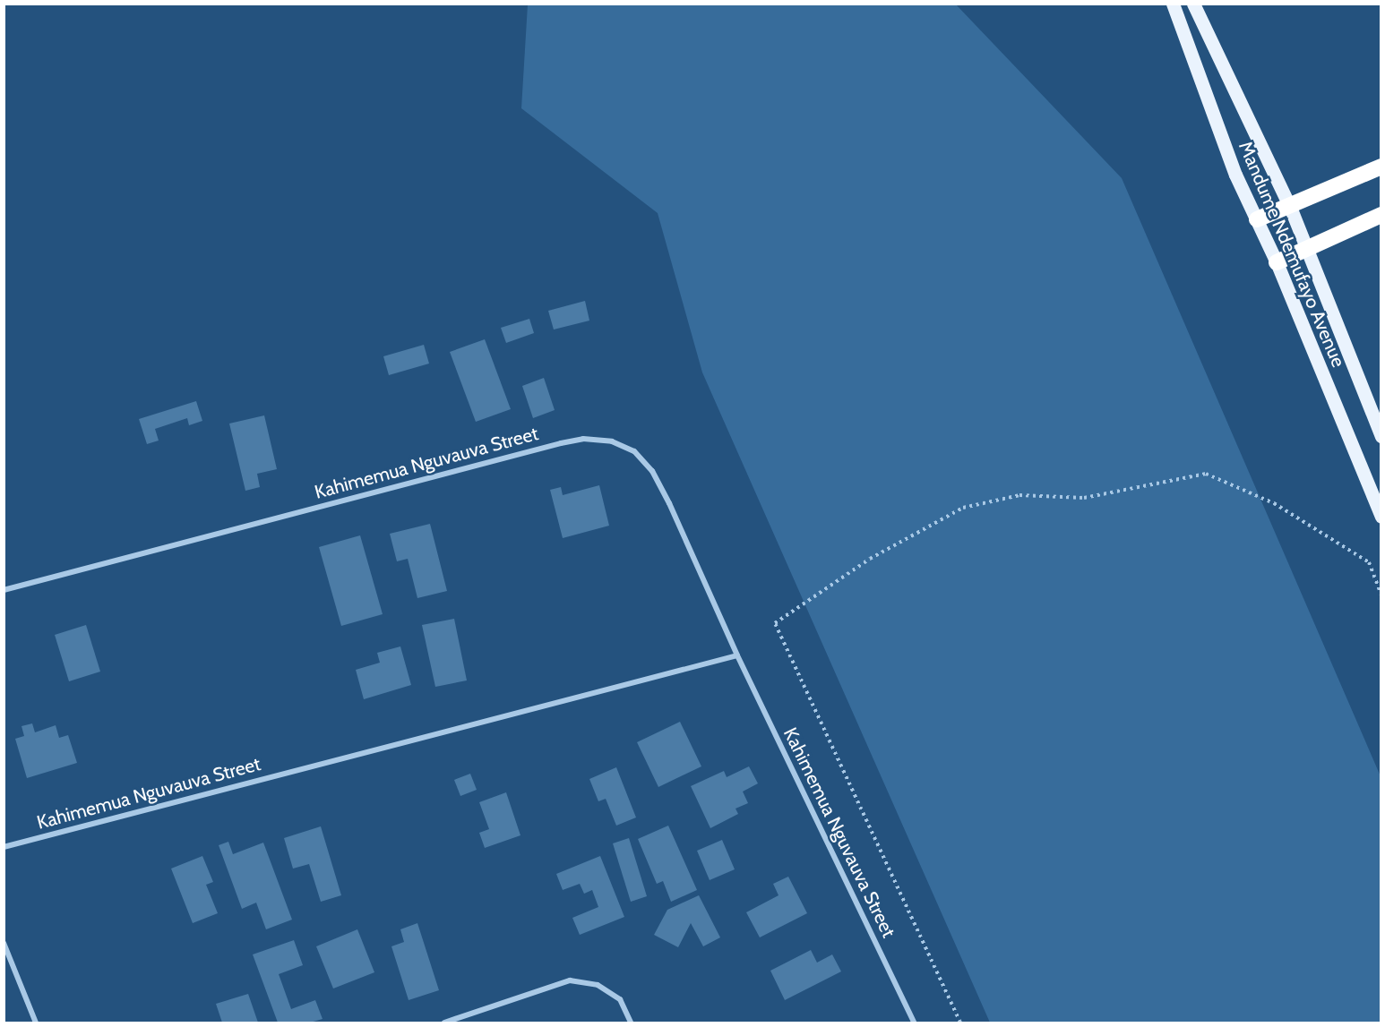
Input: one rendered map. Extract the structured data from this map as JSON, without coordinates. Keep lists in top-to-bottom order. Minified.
{"streets":{"main road":["Mandume Ndemufayo Avenue"],"street":["Kahimemua Nguvauva Street"]}}
